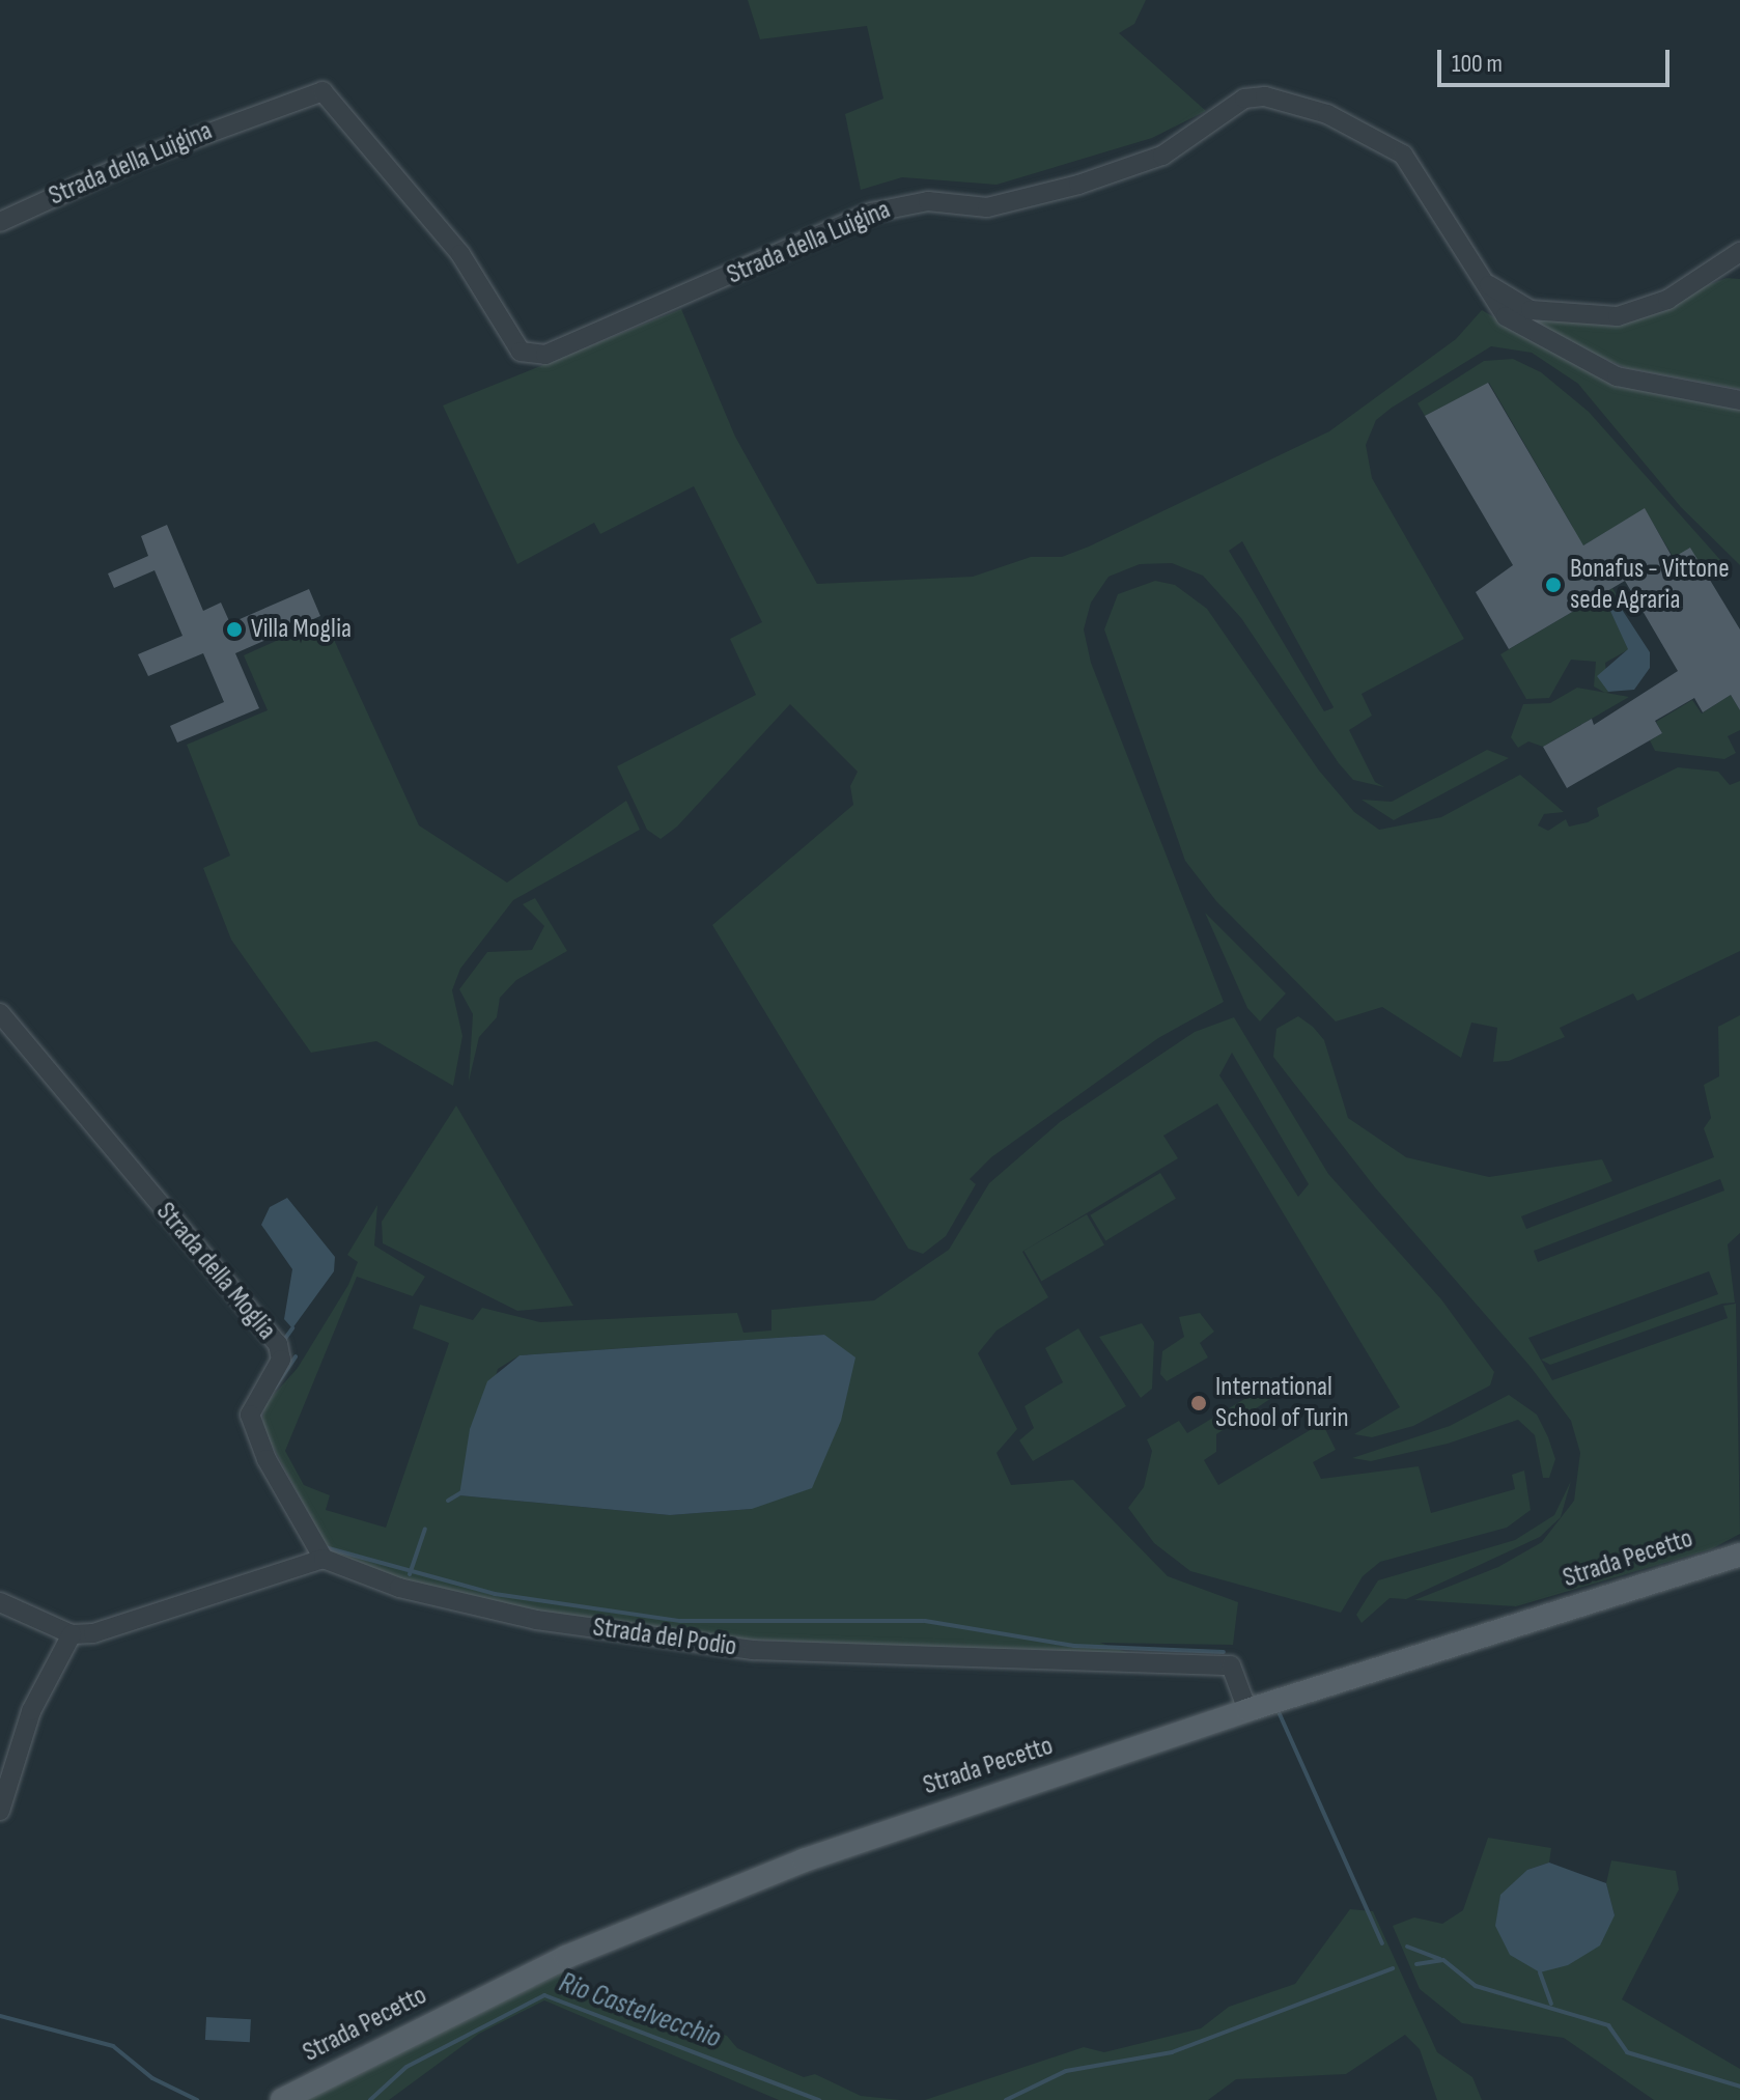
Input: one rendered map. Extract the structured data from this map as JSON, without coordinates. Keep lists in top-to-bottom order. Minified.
{"streets":{"main road":["Strada Pecetto"],"street":["Strada della Luigina","Strada della Moglia","Strada del Podio"]},"crossings":[["Strada della Moglia","Strada del Podio"],["Strada Pecetto","Strada del Podio"]],"water":["Rio Castelvecchio"],"places":["Bonafus - Vittone sede Agraria","Villa Moglia","International School of Turin"],"scale_bar":"100 m"}
